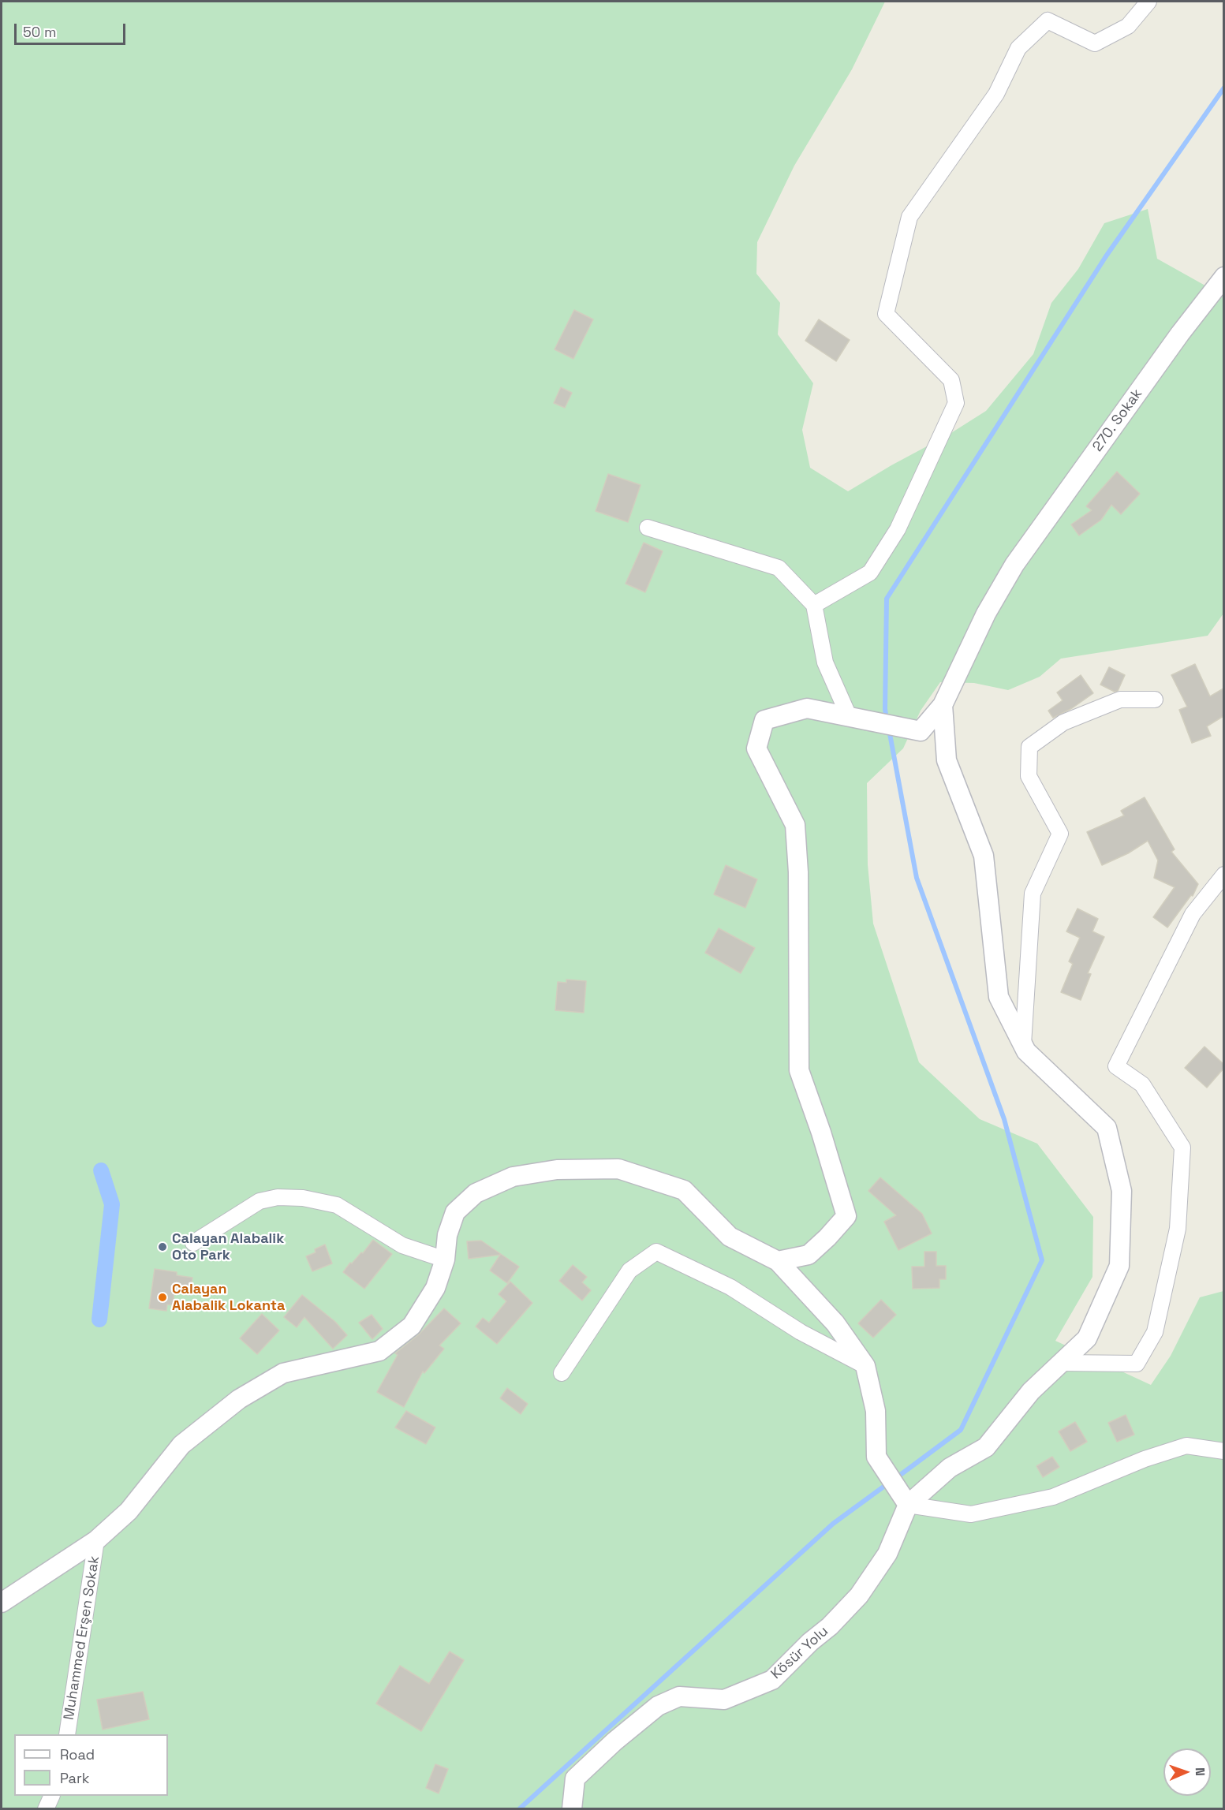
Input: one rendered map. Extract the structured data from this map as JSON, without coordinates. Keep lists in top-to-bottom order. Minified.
{"streets":{"street":["270. Sokak","Muhammed Erşen Sokak","Kösür Yolu"]},"places":["Calayan Alabalik Oto Park","Calayan Alabalik Lokanta"],"legend":["Road","Park"],"scale_bar":"50 m","north":"right"}
